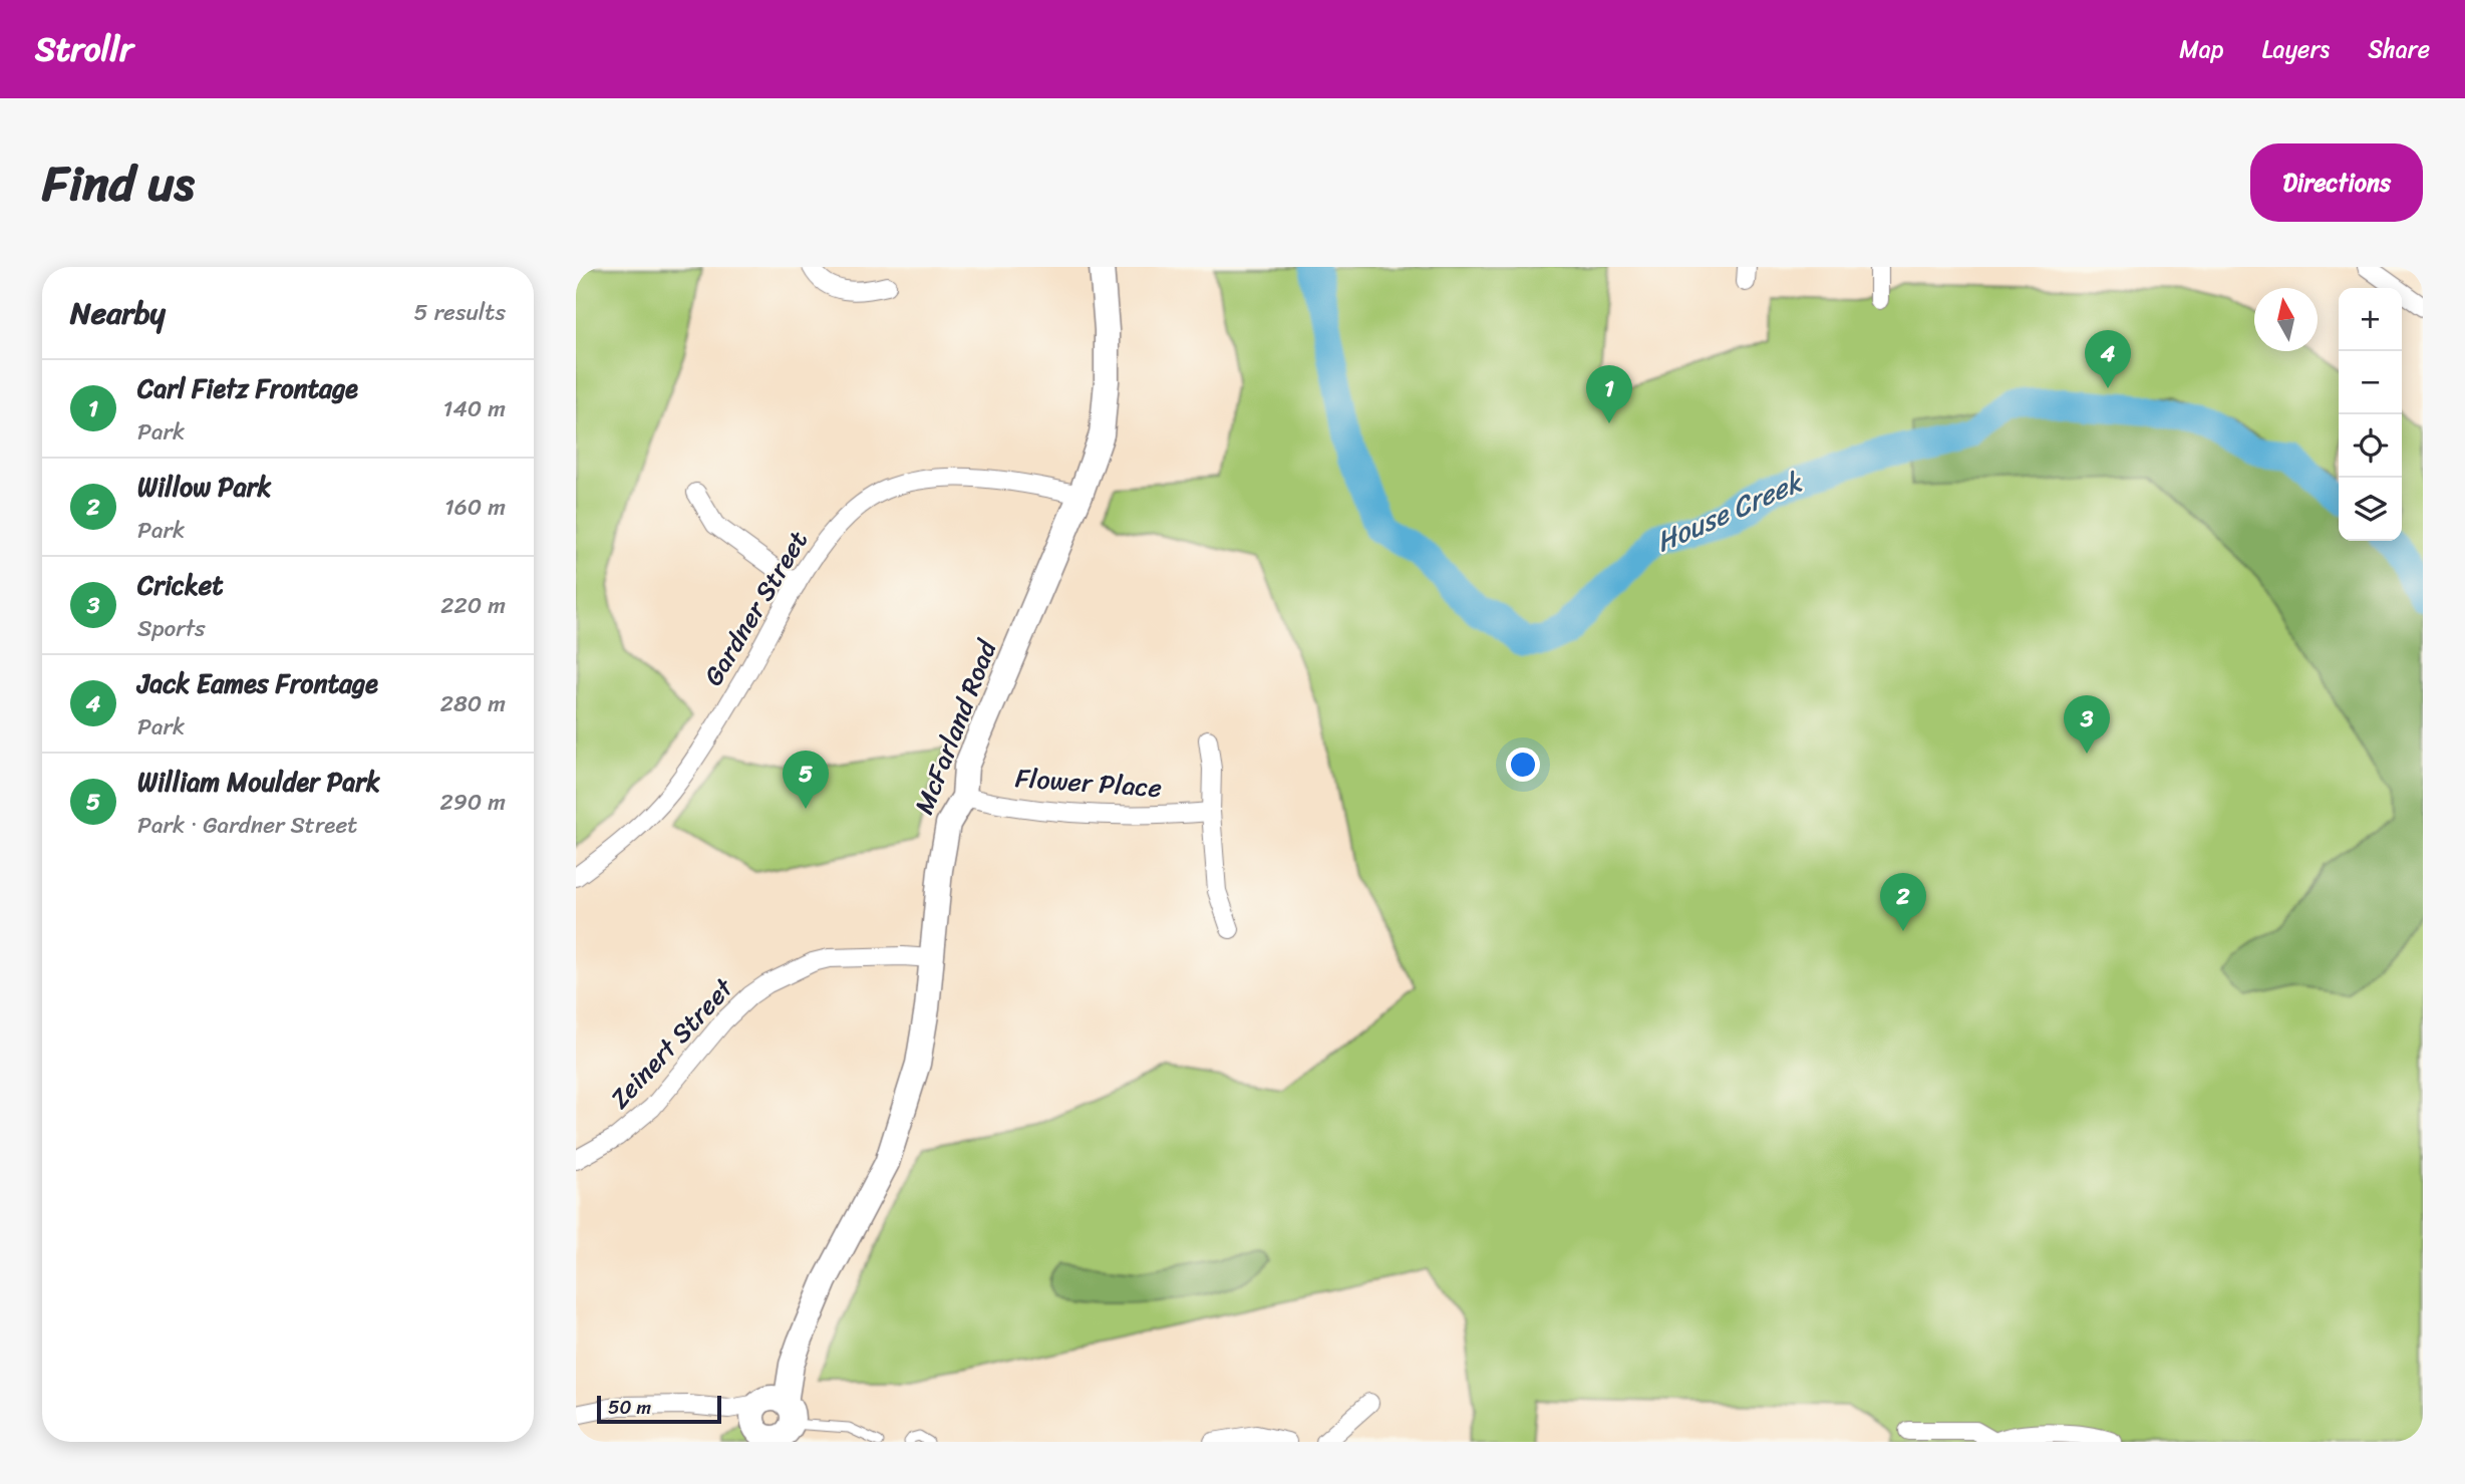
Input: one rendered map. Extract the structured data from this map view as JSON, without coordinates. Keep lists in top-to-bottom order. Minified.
{"streets":{"street":["Gardner Street","McFarland Road","Flower Place","Zeinert Street"]},"crossings":[["Gardner Street","McFarland Road"],["McFarland Road","Flower Place"],["McFarland Road","Zeinert Street"]],"water":["House Creek"],"scale_bar":"50 m","north":"top","page":{"header":"Strollr","nav":["Map","Layers","Share"],"title":"Find us","buttons":"Directions","heading":["Nearby","5 results"],"map_buttons":["+","−"],"pins":["4","1","3","5","2"],"list":[{"mark":"1","name":"Carl Fietz Frontage","note":"Park","value":"140 m"},{"mark":"2","name":"Willow Park","note":"Park","value":"160 m"},{"mark":"3","name":"Cricket","note":"Sports","value":"220 m"},{"mark":"4","name":"Jack Eames Frontage","note":"Park","value":"280 m"},{"mark":"5","name":"William Moulder Park","note":"Park · Gardner Street","value":"290 m"}],"scale":"50 m"}}
